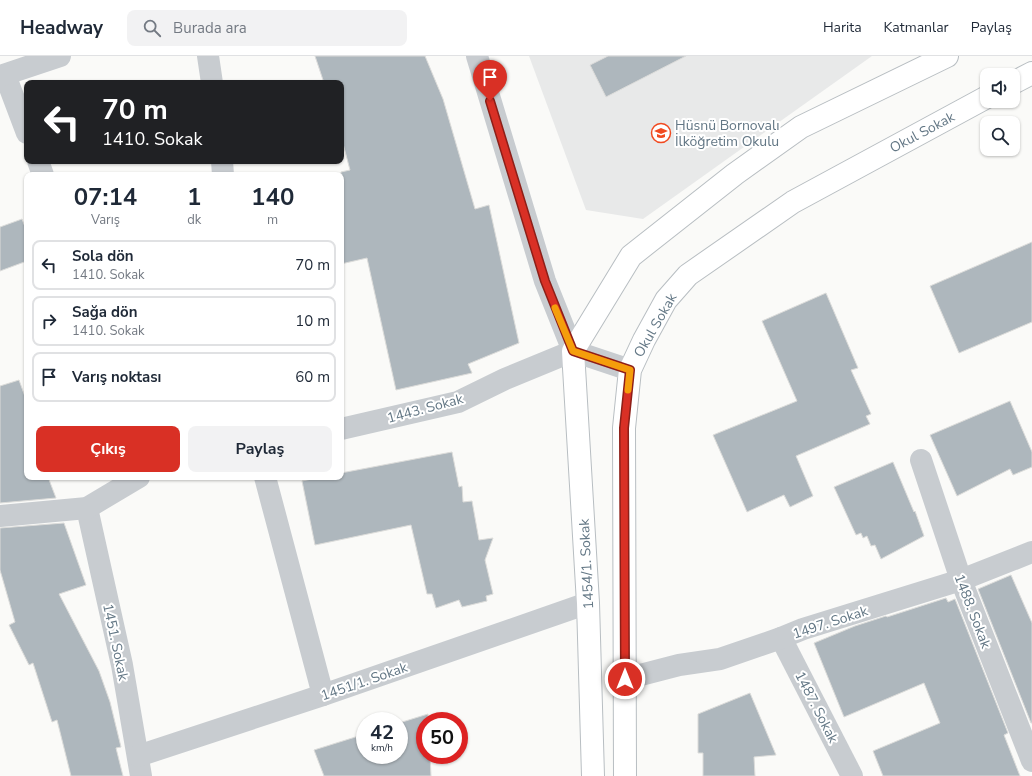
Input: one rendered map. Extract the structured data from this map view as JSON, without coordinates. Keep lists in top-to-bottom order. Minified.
{"streets":{"main road":["Okul Sokak","1454/1. Sokak"],"street":["1443. Sokak","1488. Sokak","1497. Sokak","1451. Sokak","1451/1. Sokak","1487. Sokak"]},"crossings":[["Okul Sokak","1497. Sokak"],["1443. Sokak","1454/1. Sokak"],["1454/1. Sokak","1451/1. Sokak"],["1488. Sokak","1497. Sokak"],["1497. Sokak","1487. Sokak"],["1451. Sokak","1451/1. Sokak"]],"places":{"school or university":["Hüsnü Bornovalı İlköğretim Okulu"]},"page":{"header":"Headway","search":"Burada ara","nav":["Harita","Katmanlar","Paylaş"],"turn":["70 m","1410. Sokak"],"eta":["07:14","Varış","1","dk","140","m"],"list":[{"name":"Sola dön","note":"1410. Sokak","value":"70 m"},{"name":"Sağa dön","note":"1410. Sokak","value":"10 m"},{"name":"Varış noktası","value":"60 m"}],"buttons":["Çıkış","Paylaş"],"speed":"42 km/h","limit":"50"}}
